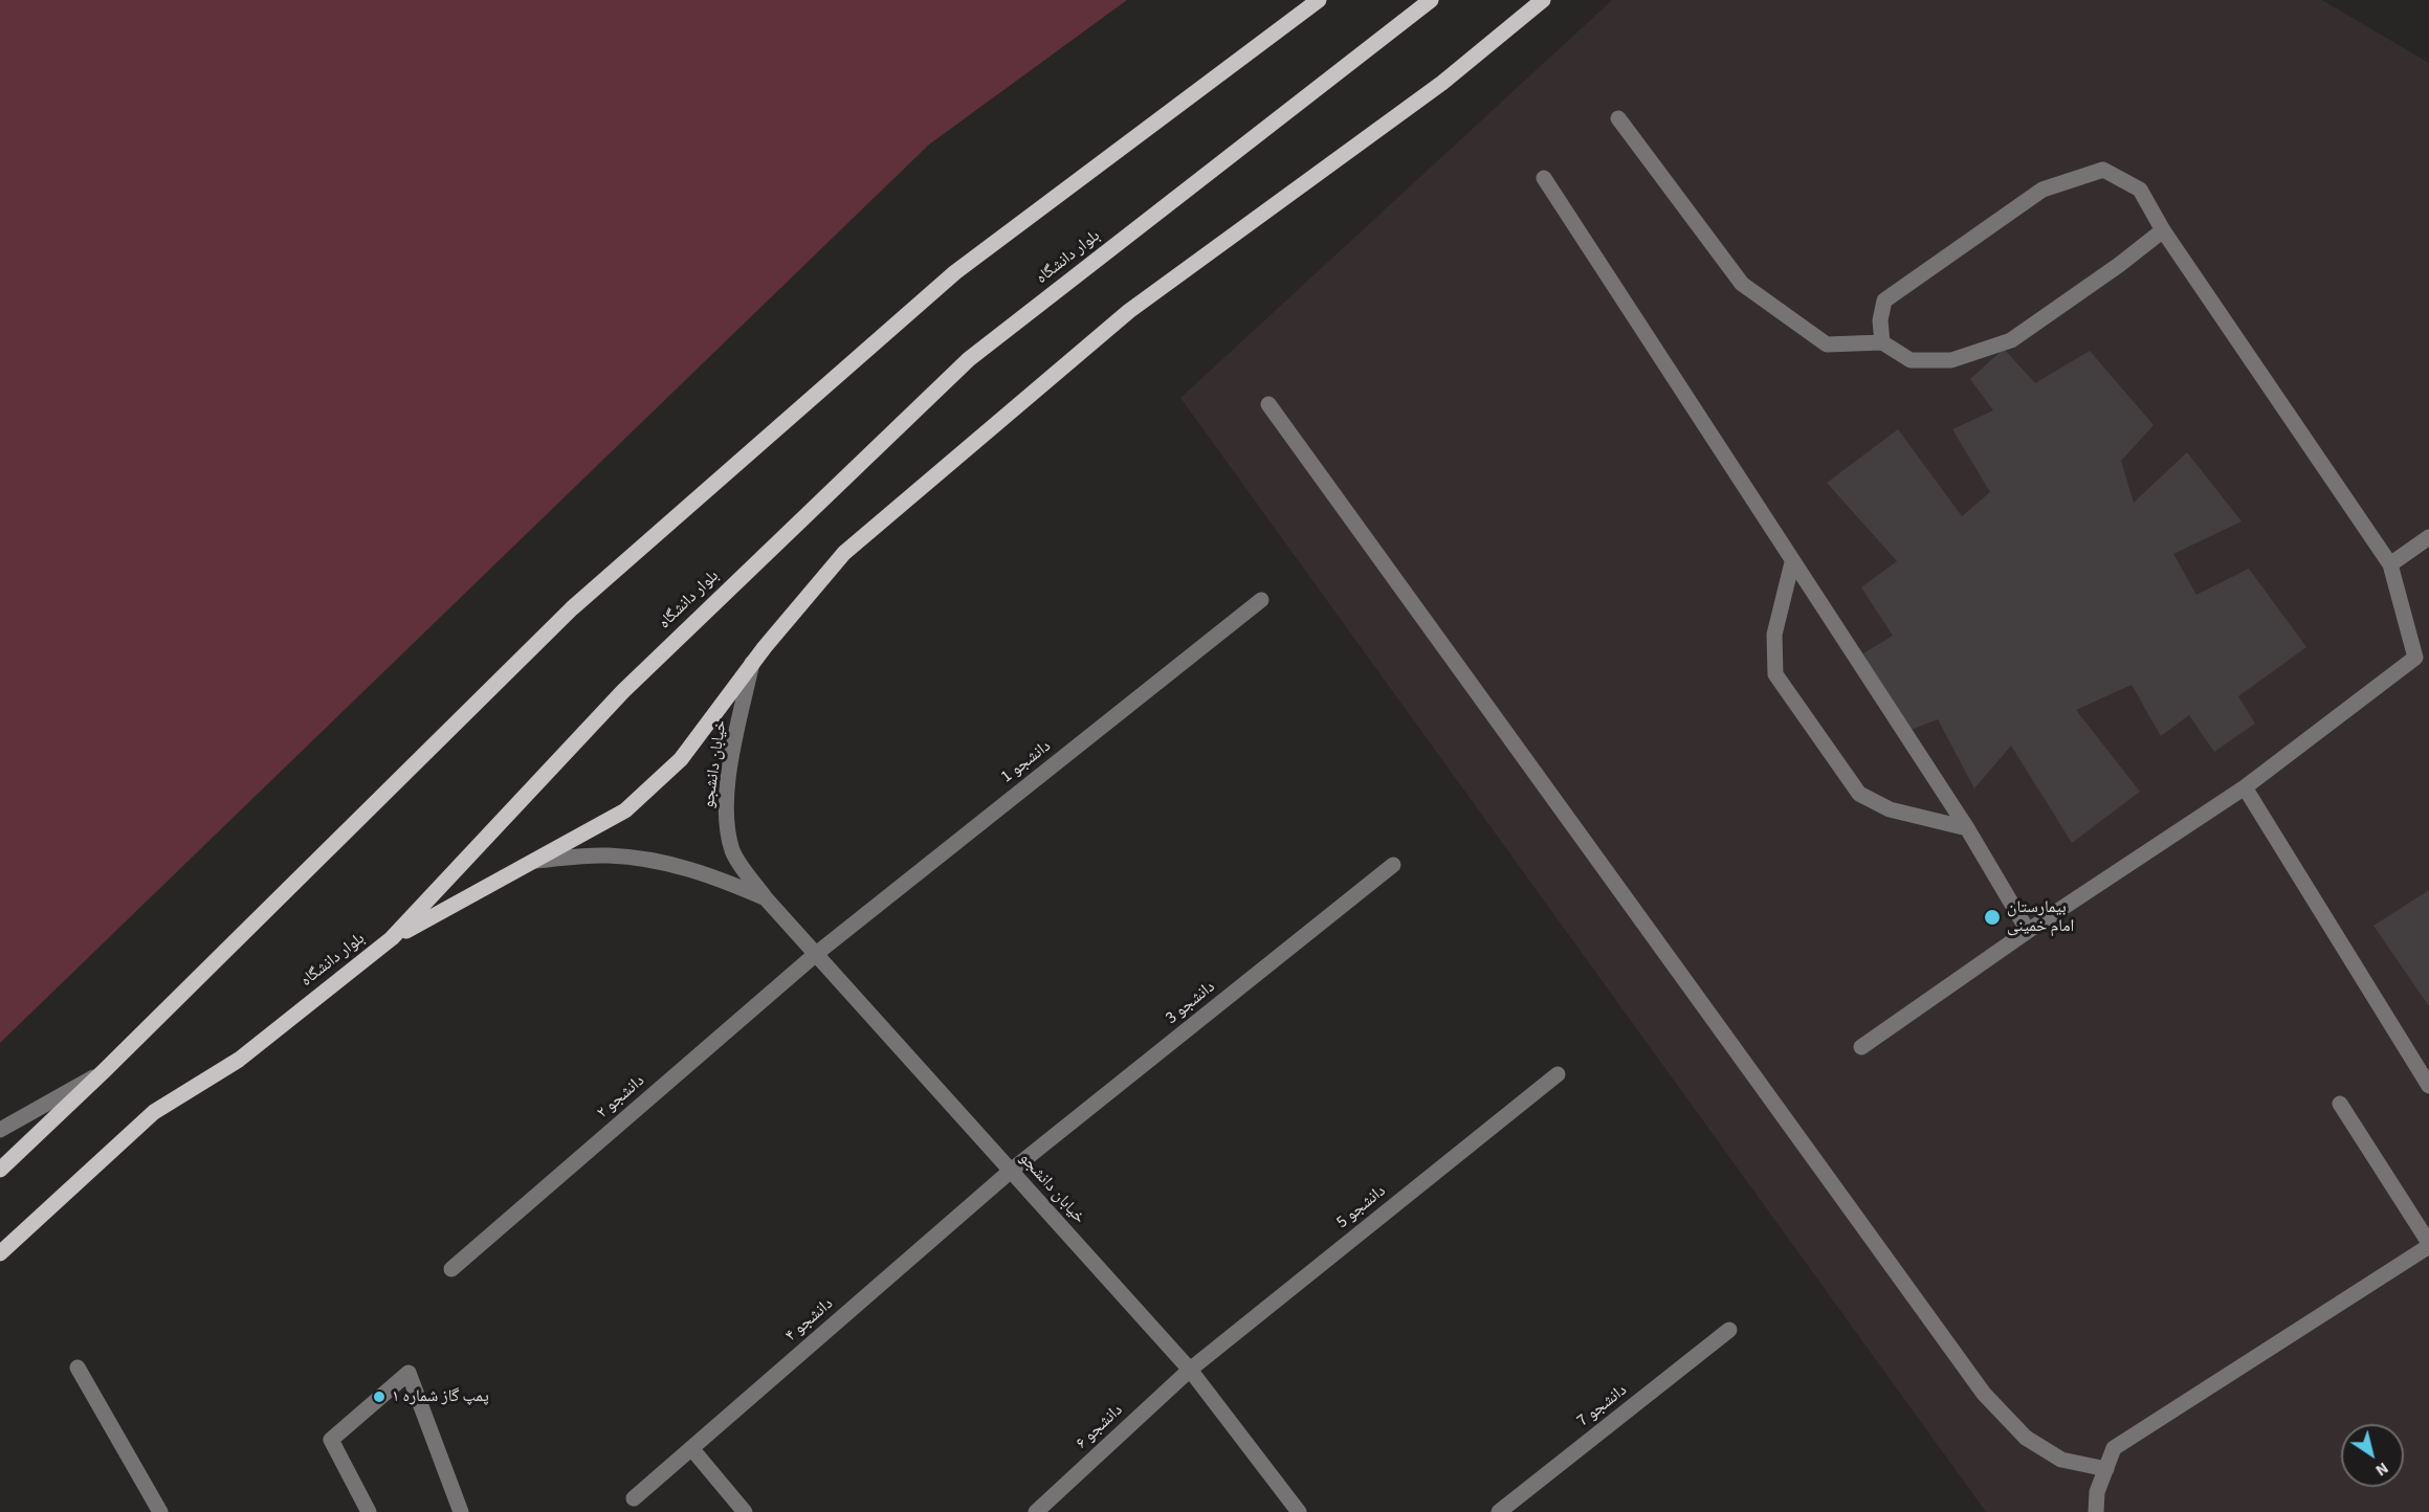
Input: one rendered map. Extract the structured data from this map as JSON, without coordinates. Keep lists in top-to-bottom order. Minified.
{"streets":{"main road":["بلوار دانشگاه"],"street":["دانشجو 1","خیابان دانشجو","دانشجو 3","دانشجو ۲","دانشجو 5","دانشجو ۴","دانشجو 7","دانشجو ۶"]},"crossings":[["دانشجو 1","خیابان دانشجو"],["دانشجو 1","دانشجو ۲"],["خیابان دانشجو","دانشجو 3"],["خیابان دانشجو","دانشجو ۲"],["خیابان دانشجو","دانشجو 5"],["خیابان دانشجو","دانشجو ۴"],["خیابان دانشجو","دانشجو ۶"],["دانشجو 3","دانشجو ۴"],["دانشجو 5","دانشجو ۶"]],"places":["بیمارستان امام خمینی","پمپ گاز شماره ۱"],"north":"bottom right"}
